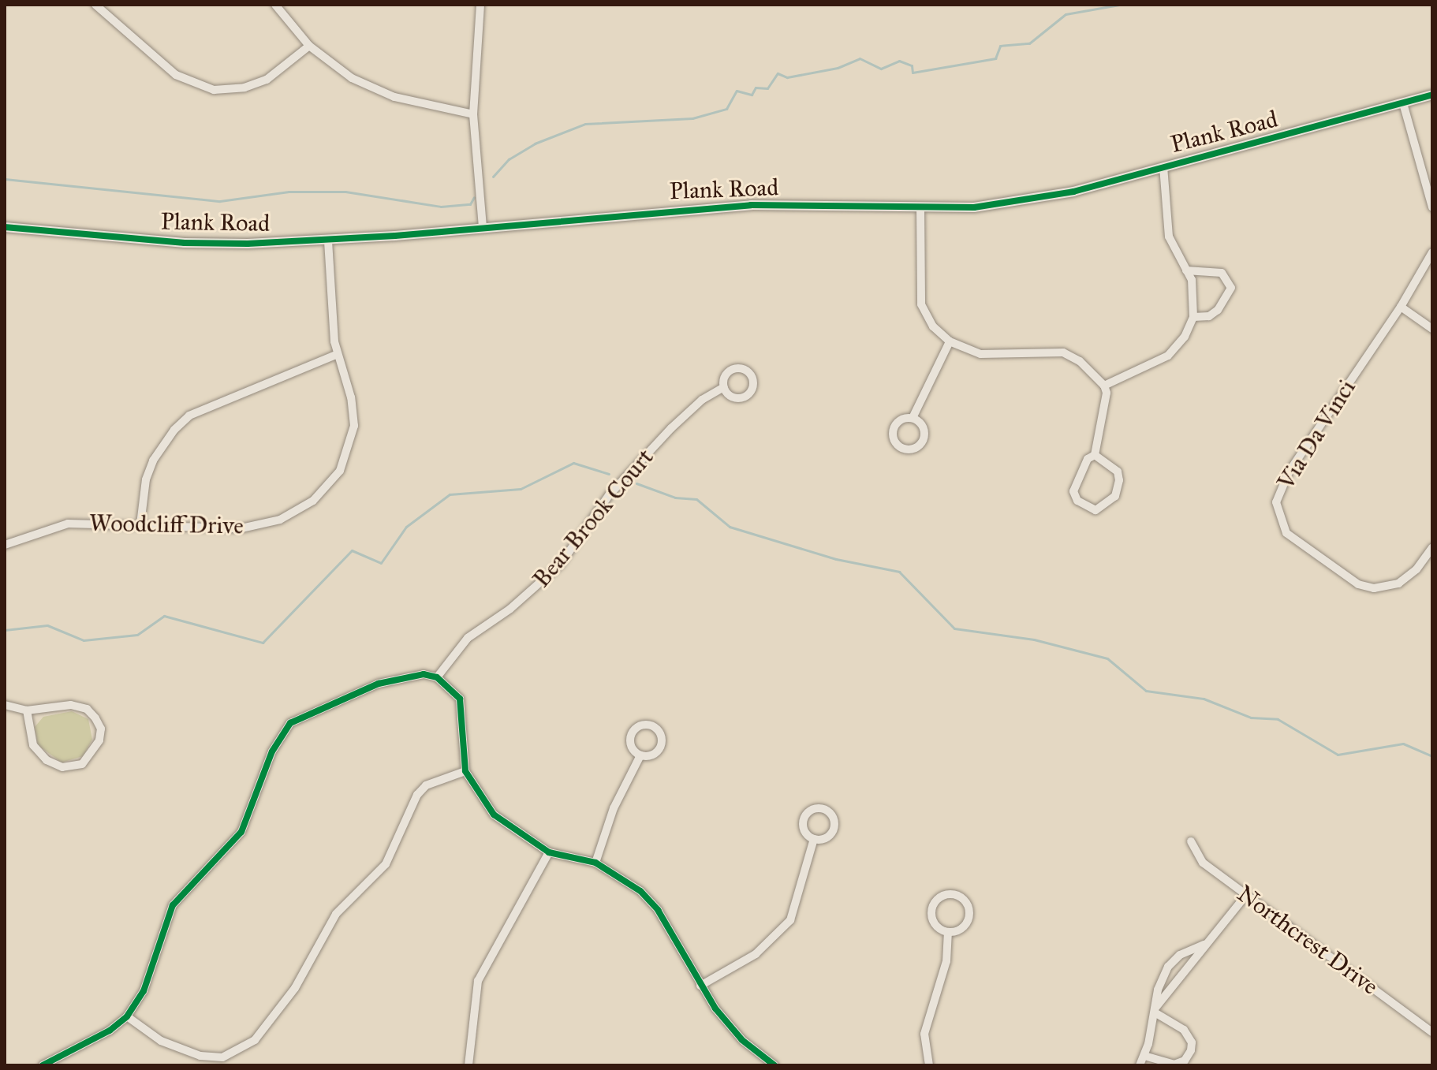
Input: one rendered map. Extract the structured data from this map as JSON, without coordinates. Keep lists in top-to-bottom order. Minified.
{"streets":{"street":["Plank Road","Via Da Vinci","Bear Brook Court","Woodcliff Drive","Northcrest Drive"]},"crossings":[["Plank Road","Woodcliff Drive"]]}
